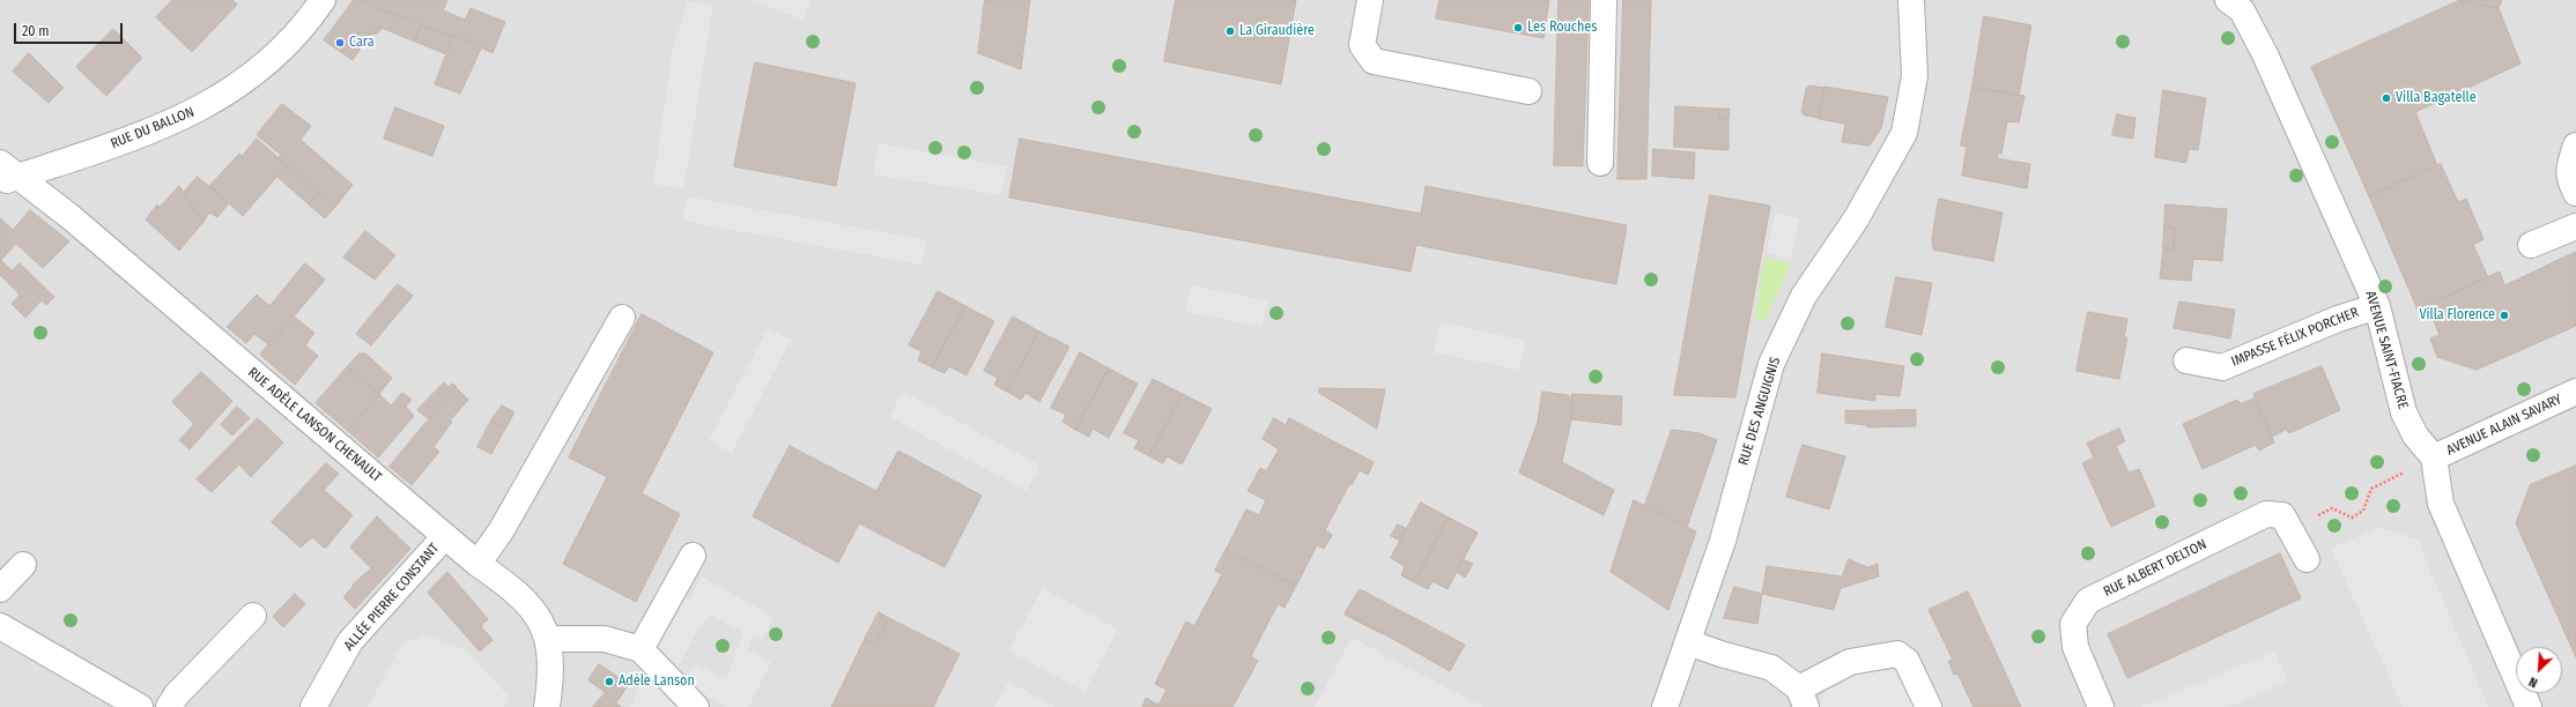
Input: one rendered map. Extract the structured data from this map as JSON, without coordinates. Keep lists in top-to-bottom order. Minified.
{"streets":{"street":["RUE DU BALLON","IMPASSE FÉLIX PORCHER","AVENUE SAINT-FIACRE","RUE DES ANGUIGNIS","RUE ADÈLE LANSON CHENAULT","AVENUE ALAIN SAVARY","RUE ALBERT DELTON","ALLÉE PIERRE CONSTANT"]},"crossings":[["RUE DU BALLON","RUE ADÈLE LANSON CHENAULT"],["IMPASSE FÉLIX PORCHER","AVENUE SAINT-FIACRE"],["AVENUE SAINT-FIACRE","AVENUE ALAIN SAVARY"],["RUE ADÈLE LANSON CHENAULT","ALLÉE PIERRE CONSTANT"]],"places":["Les Rouches","La Giraudière","Cara","Villa Bagatelle","Villa Florence","Adèle Lanson"],"scale_bar":"20 m","north":"bottom left"}
